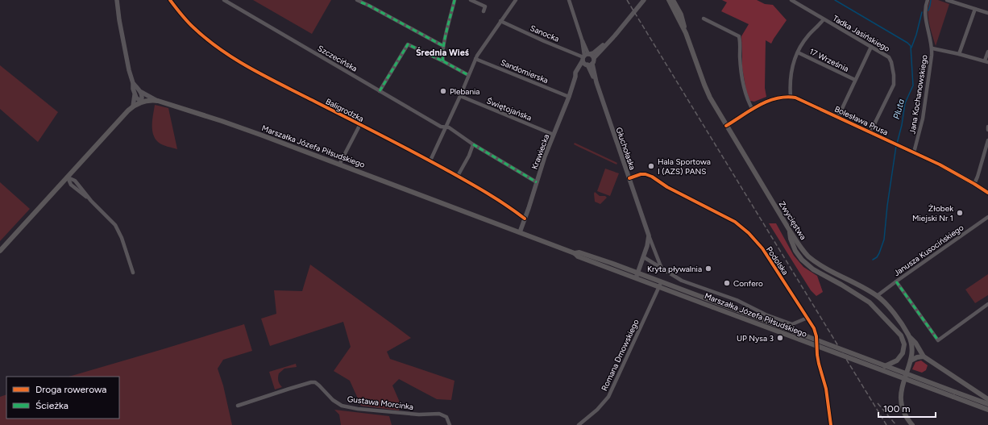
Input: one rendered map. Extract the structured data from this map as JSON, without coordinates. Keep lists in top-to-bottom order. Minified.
{"streets":{"main road":["Marszałka Józefa Piłsudskiego","Zwycięstwa"],"street":["Sanocka","Tadka Jasińskiego","Szczecińska","17 Września","Sandomierska","Jana Kochanowskiego","Świętojańska","Baligrodzka","Bolesława Prusa","Głuchołaska","Krawiecka","Janusza Kusocińskiego","Podolska","Romana Dmowskiego","Gustawa Morcinka"]},"crossings":[["Sanocka","Krawiecka"],["Tadka Jasińskiego","17 Września"],["Tadka Jasińskiego","Bolesława Prusa"],["Szczecińska","Krawiecka"],["17 Września","Bolesława Prusa"],["Sandomierska","Krawiecka"],["Jana Kochanowskiego","Bolesława Prusa"],["Świętojańska","Krawiecka"],["Baligrodzka","Krawiecka"],["Bolesława Prusa","Zwycięstwa"],["Marszałka Józefa Piłsudskiego","Krawiecka"],["Marszałka Józefa Piłsudskiego","Podolska"],["Marszałka Józefa Piłsudskiego","Romana Dmowskiego"],["Głuchołaska","Krawiecka"],["Głuchołaska","Podolska"],["Zwycięstwa","Janusza Kusocińskiego"]],"districts":["Średnia Wieś"],"water":["Pluta"],"places":["Plebania","Hala Sportowa I (AZS) PANS","Żłobek Miejski Nr 1","Kryta pływalnia","Confero","UP Nysa 3"],"legend":["Droga rowerowa","Ścieżka"],"scale_bar":"100 m"}
